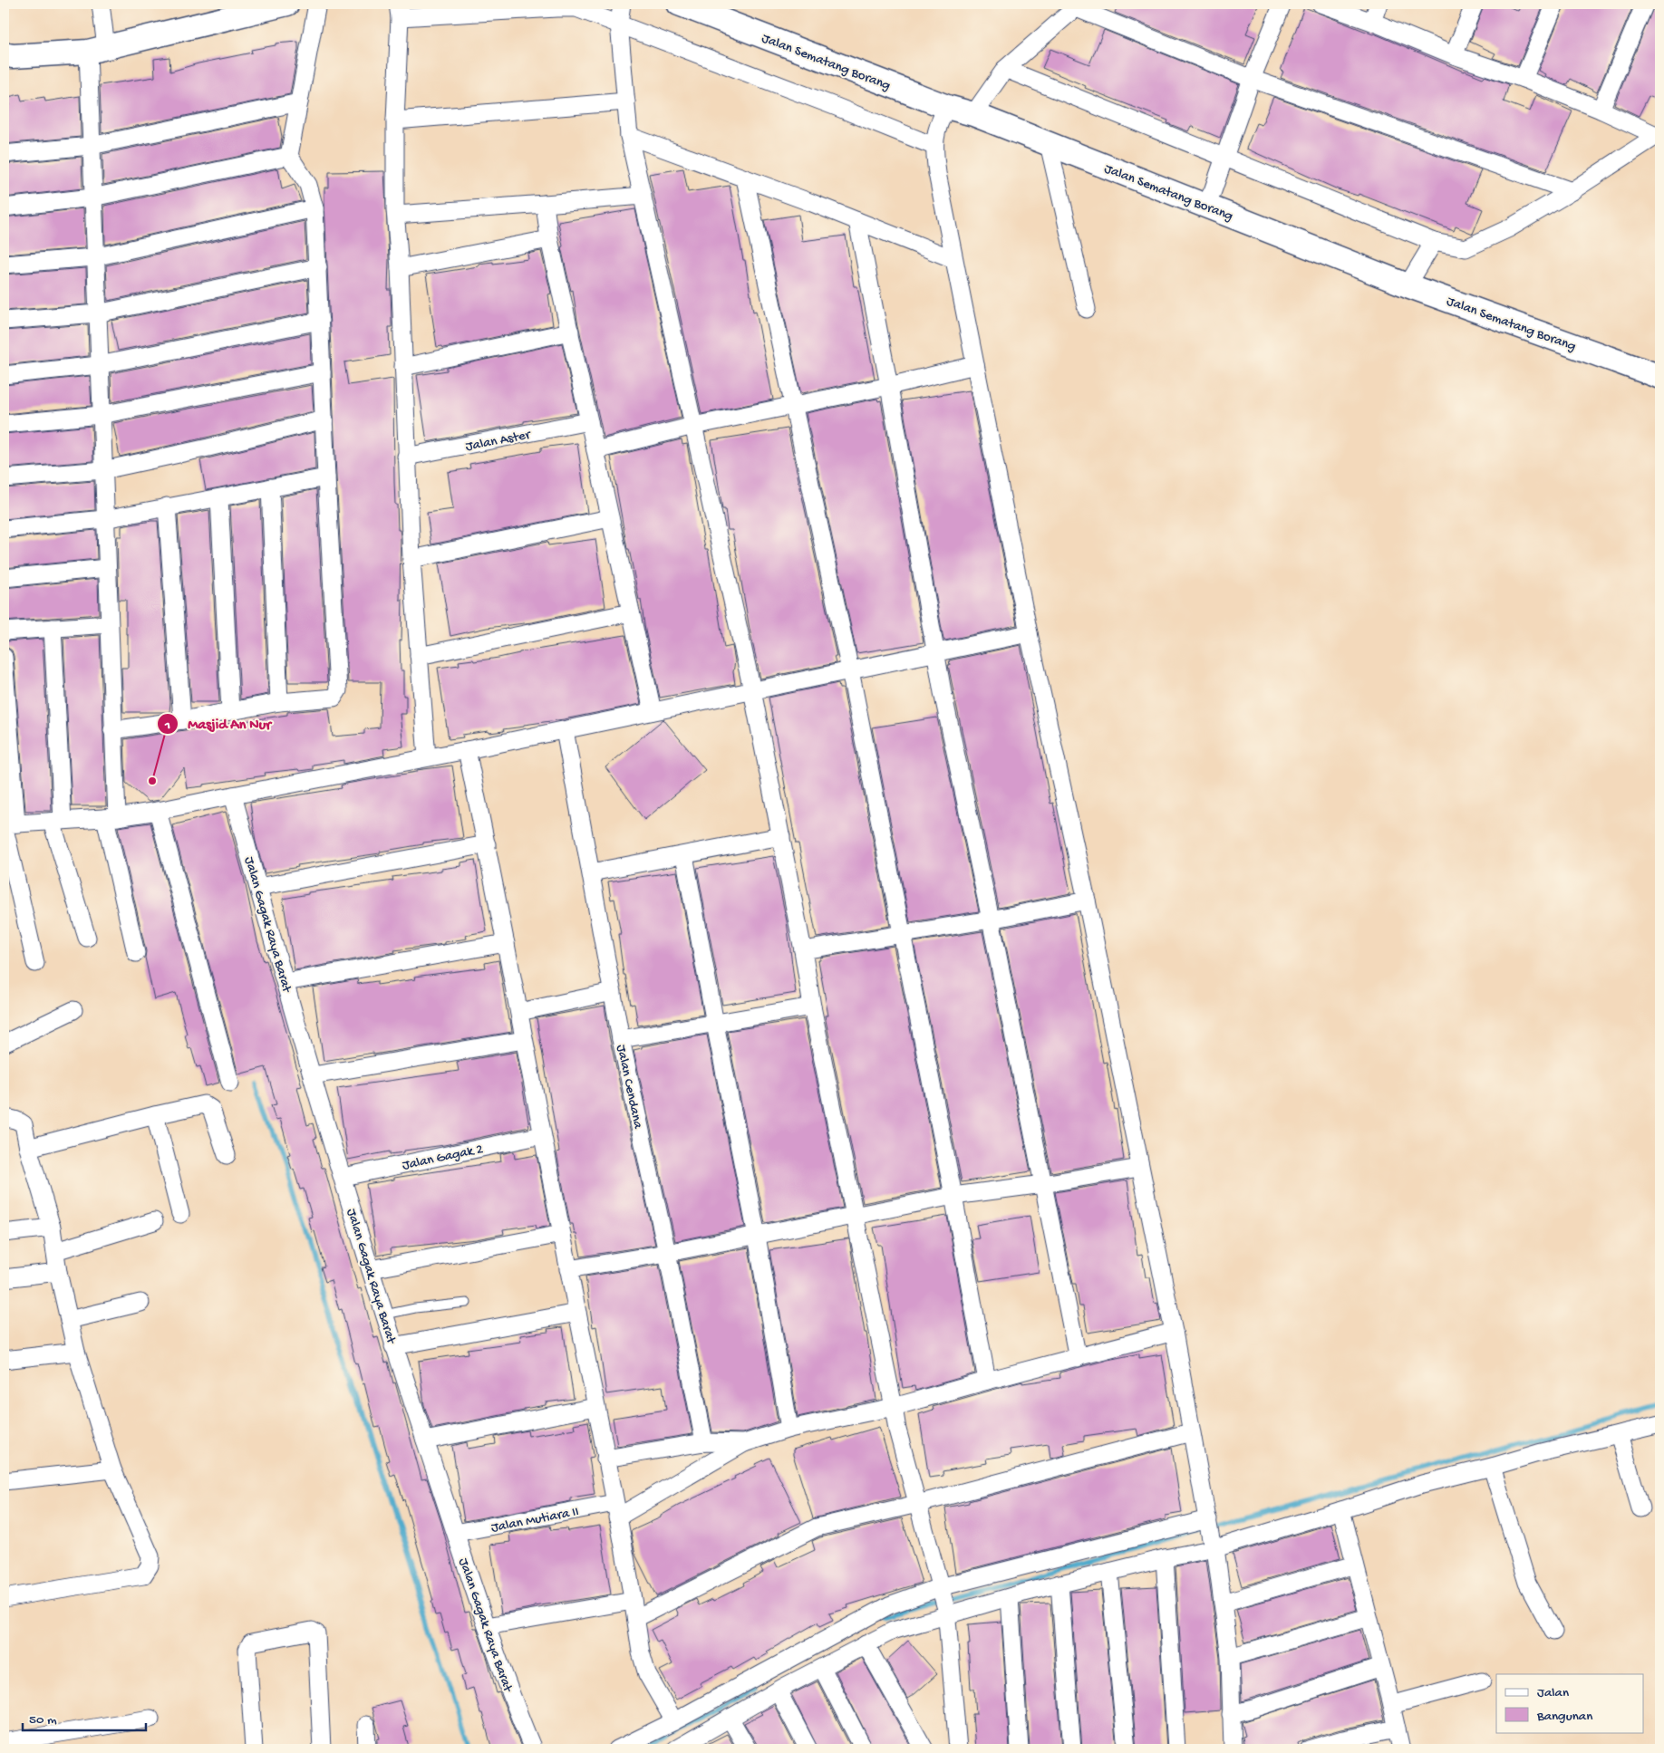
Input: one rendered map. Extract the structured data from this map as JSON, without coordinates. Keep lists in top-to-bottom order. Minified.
{"streets":{"street":["Jalan Sematang Borang","Jalan Aster","Jalan Gagak Raya Barat","Jalan Cendana","Jalan Gagak 2","Jalan Mutiara II"]},"crossings":[["Jalan Gagak Raya Barat","Jalan Gagak 2"],["Jalan Gagak Raya Barat","Jalan Mutiara II"]],"places":["Masjid An Nur"],"legend":["Jalan","Bangunan"],"scale_bar":"50 m"}
